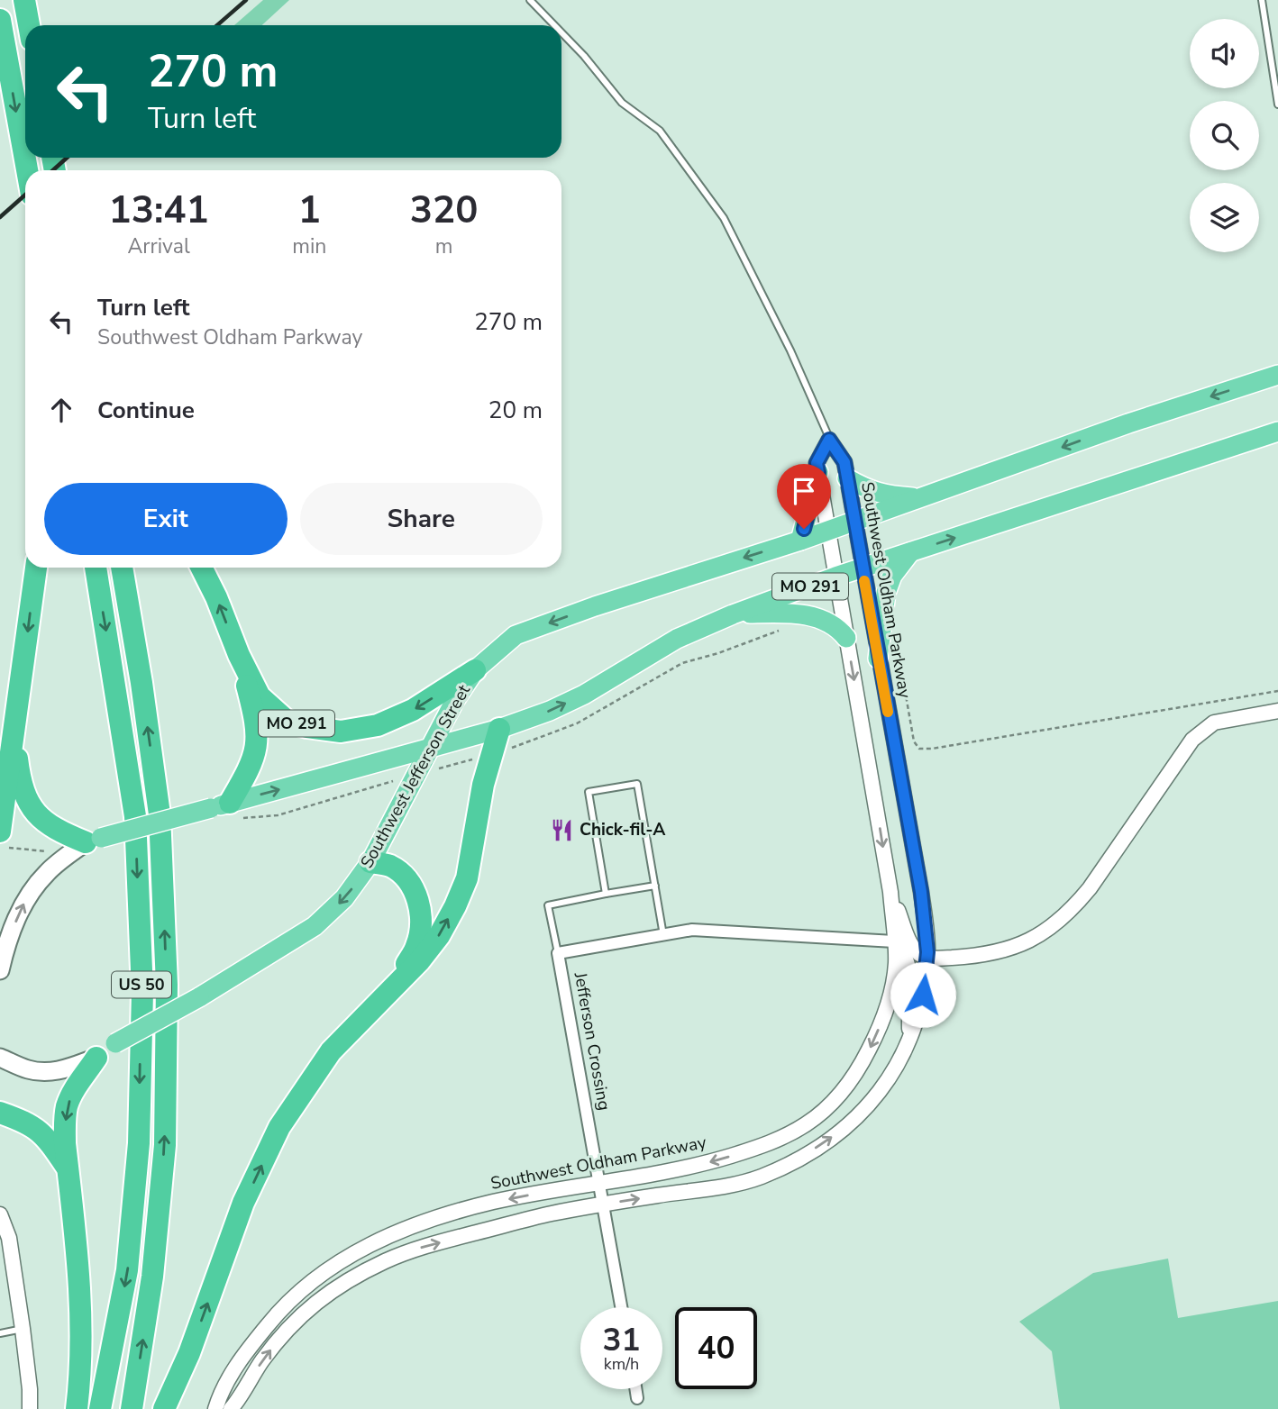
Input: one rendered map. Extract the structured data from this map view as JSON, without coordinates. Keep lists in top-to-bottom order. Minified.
{"streets":{"highway":["MO 291","Southwest Jefferson Street","US 50"],"street":["Southwest Oldham Parkway","Jefferson Crossing"]},"crossings":[["MO 291","Southwest Oldham Parkway"],["MO 291","Southwest Jefferson Street"],["Southwest Oldham Parkway","Jefferson Crossing"]],"places":{"restaurant":["Chick-fil-A"]},"page":{"turn":["270 m","Turn left"],"eta":["13:41","Arrival","1","min","320","m"],"list":[{"name":"Turn left","note":"Southwest Oldham Parkway","value":"270 m"},{"name":"Continue","value":"20 m"}],"buttons":["Exit","Share"],"speed":"31 km/h","limit":"40"}}
